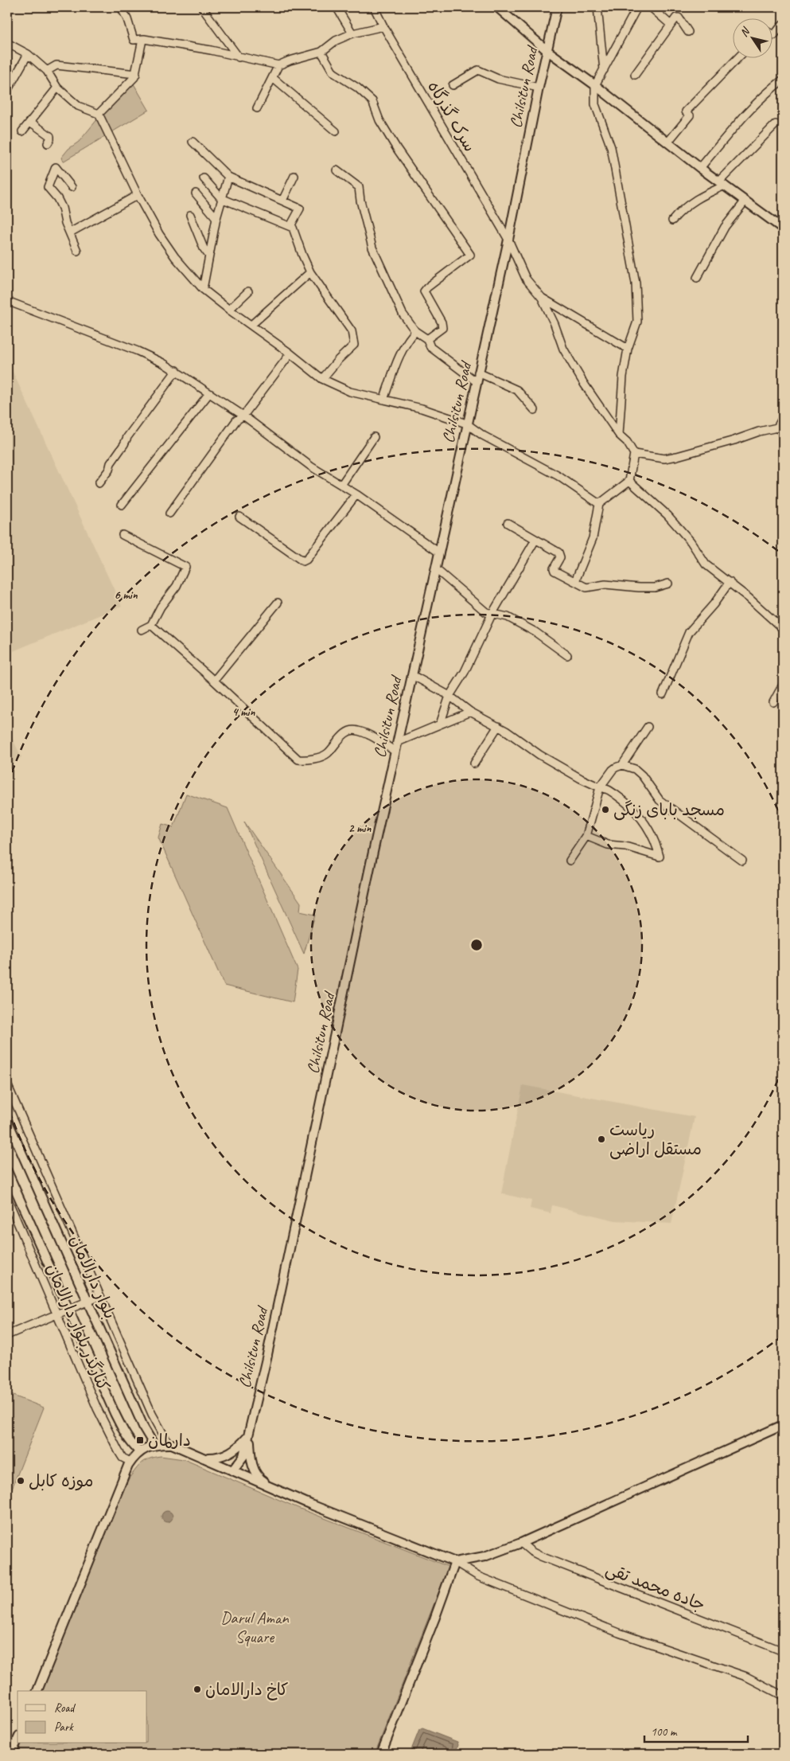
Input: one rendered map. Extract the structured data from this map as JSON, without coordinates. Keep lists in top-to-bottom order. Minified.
{"streets":{"main road":["Chilsitun Road","بلوار دارالامان"],"street":["سرک گذرگاه","کنارگذر بلوار دارالامان","جاده محمد تقی"]},"crossings":[["Chilsitun Road","سرک گذرگاه"]],"parks":["Darul Aman Square"],"places":{"other":["مسجد بابای زنگی","ریاست مستقل اراضی","موزه کابل","کاخ دارالامان"],"transit":["دارلمان"]},"legend":["Road","Park"],"scale_bar":"100 m","north":"top left","rings":["6 min","4 min","2 min"]}
